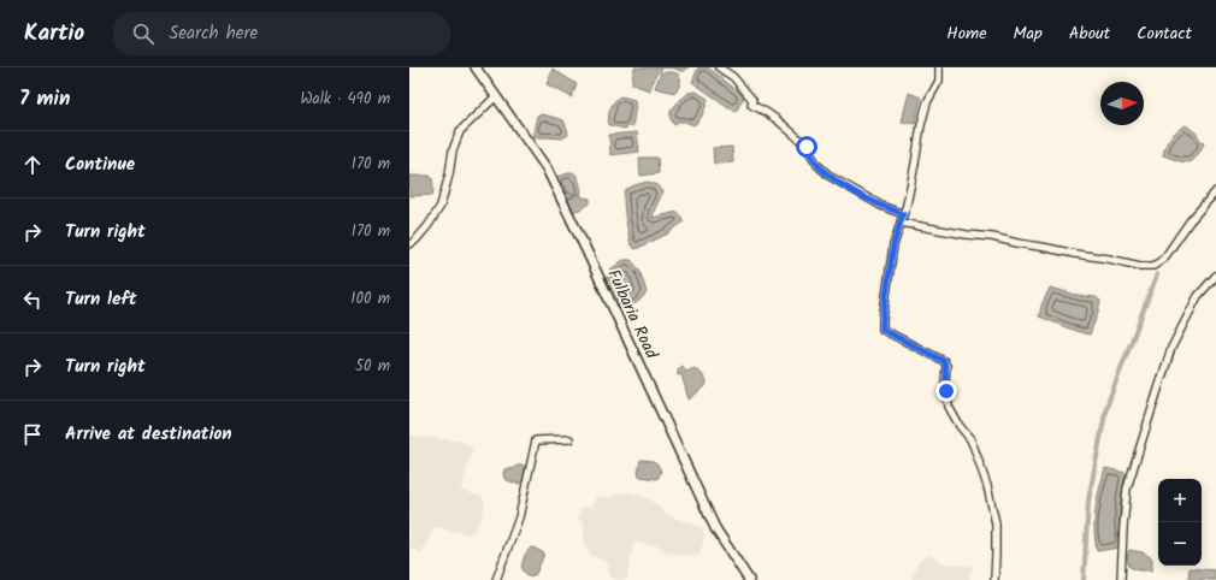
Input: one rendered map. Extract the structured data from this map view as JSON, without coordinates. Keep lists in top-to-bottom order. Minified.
{"streets":{"main road":["Fulbaria Road"]},"north":"right","page":{"header":"Kartio","search":"Search here","nav":["Home","Map","About","Contact"],"heading":["7 min","Walk · 490 m"],"list":[["Continue","170 m"],["Turn right","170 m"],["Turn left","100 m"],["Turn right","50 m"],"Arrive at destination"],"map_buttons":["+","−"]}}
